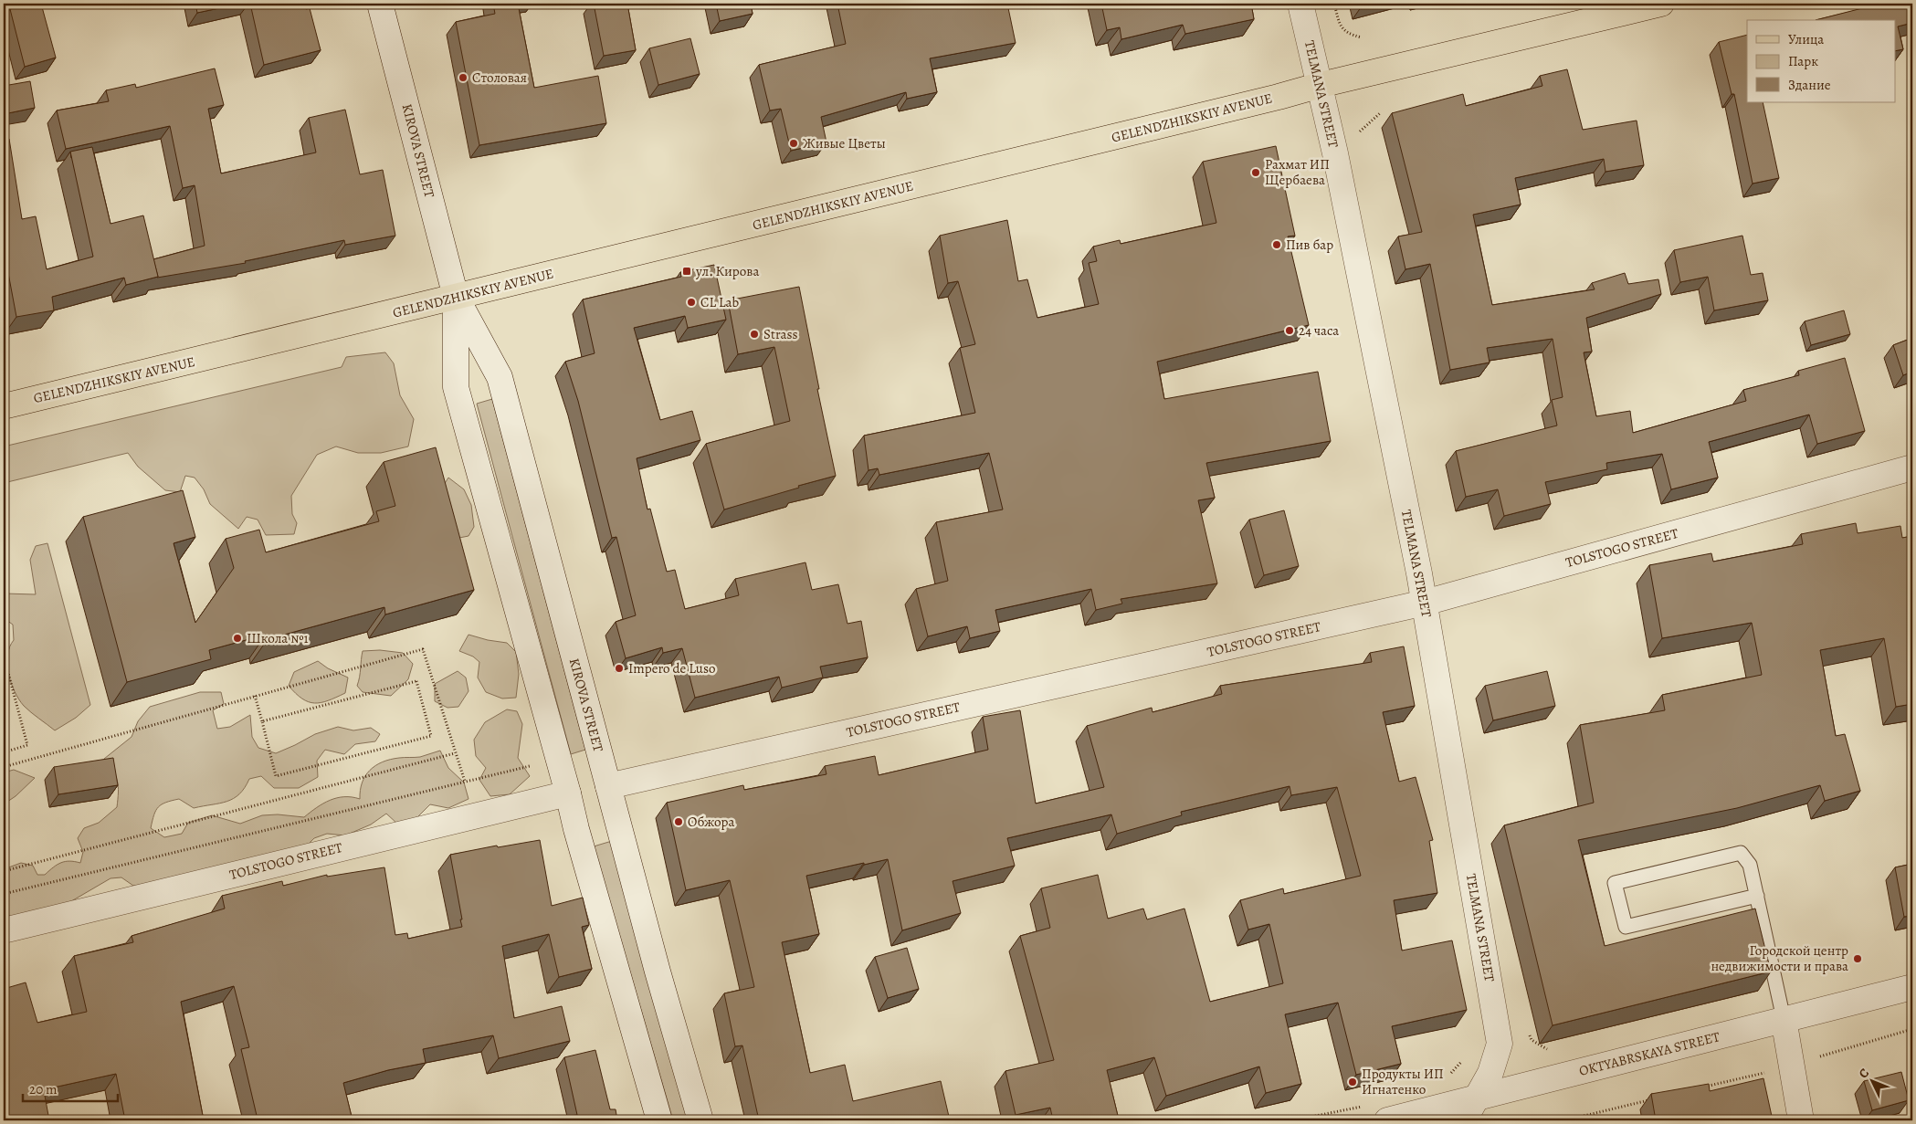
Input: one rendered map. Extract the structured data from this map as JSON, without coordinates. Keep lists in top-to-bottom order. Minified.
{"streets":{"main road":["GELENDZHIKSKIY AVENUE"],"street":["TELMANA STREET","KIROVA STREET","TOLSTOGO STREET","OKTYABRSKAYA STREET"]},"crossings":[["TELMANA STREET","GELENDZHIKSKIY AVENUE"],["TELMANA STREET","TOLSTOGO STREET"],["TELMANA STREET","OKTYABRSKAYA STREET"],["GELENDZHIKSKIY AVENUE","KIROVA STREET"],["KIROVA STREET","TOLSTOGO STREET"]],"places":{"other":["Столовая","Живые Цветы","Рахмат ИП Щербаева","Пив бар","CL Lab","24 часа","Strass","Школа №1","Impero de Luso","Обжора","Городской центр недвижимости и права","Продукты ИП Игнатенко"],"transit":["ул. Кирова"]},"legend":["Улица","Парк","Здание"],"scale_bar":"20 m","north":"top left"}
